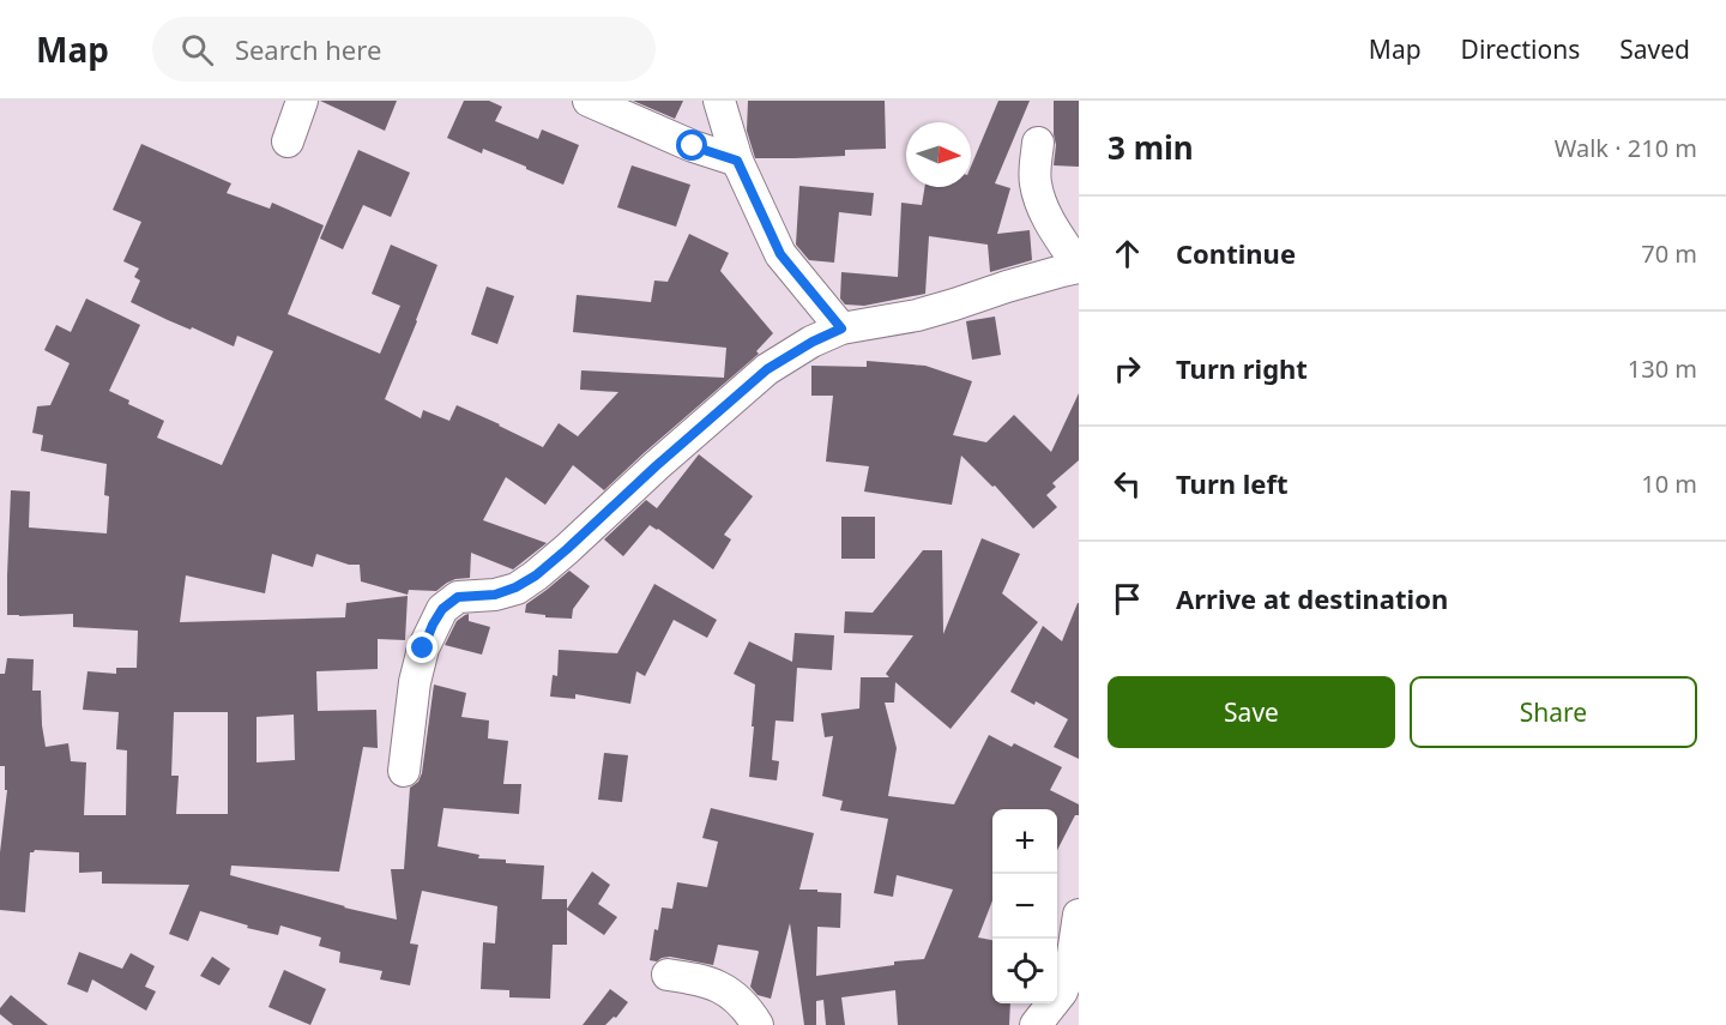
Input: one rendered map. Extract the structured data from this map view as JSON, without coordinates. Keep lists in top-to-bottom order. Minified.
{"north":"right","page":{"header":"Map","search":"Search here","nav":["Map","Directions","Saved"],"heading":["3 min","Walk · 210 m"],"list":[["Continue","70 m"],["Turn right","130 m"],["Turn left","10 m"],"Arrive at destination"],"buttons":["Save","Share"],"map_buttons":["+","−"]}}
